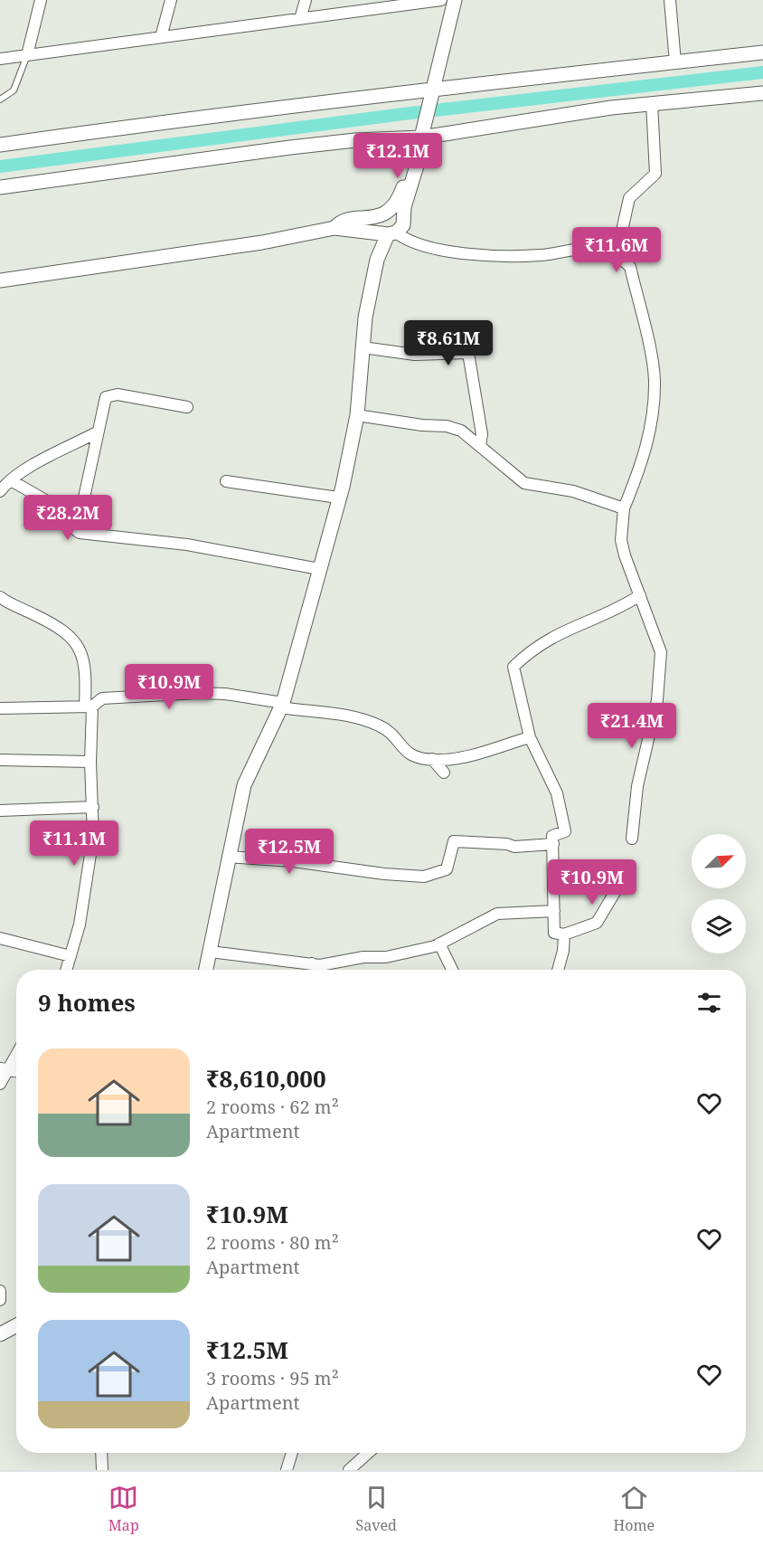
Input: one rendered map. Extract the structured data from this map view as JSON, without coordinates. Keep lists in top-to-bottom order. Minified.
{"north":"top right","page":{"price":["₹12.1M","₹11.6M","₹8.61M","₹28.2M","₹10.9M","₹21.4M","₹11.1M","₹12.5M","₹10.9M"],"heading":"9 homes","list":[{"name":"₹8,610,000","note":"2 rooms · 62 m² · Apartment"},{"name":"₹10.9M","note":"2 rooms · 80 m² · Apartment"},{"name":"₹12.5M","note":"3 rooms · 95 m² · Apartment"}],"tabs":["Map","Saved","Home"]}}
